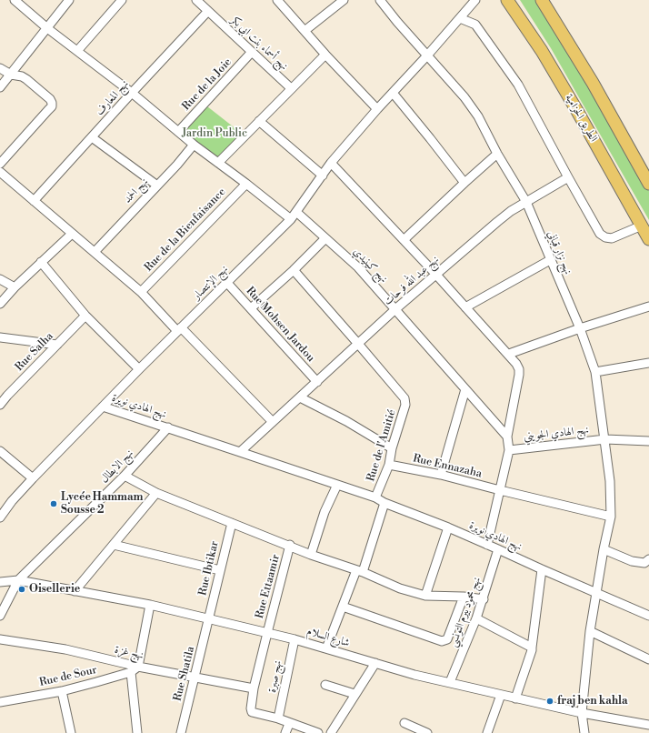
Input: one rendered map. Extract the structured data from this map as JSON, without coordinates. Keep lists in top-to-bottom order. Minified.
{"streets":{"highway":["الطريق الحزامية"],"street":["نهج أسماء بنت ابي بكر","Rue de la Joie","نهج المعارف","نهج الحمد","Rue de la Bienfaisance","نهج نزار قباني","نهج كينيدي","نهج عبد الله فرحات","نهج الإنتصار","Rue Mohsen Jardou","Rue Salha","نهج الهادي نويرة","نهج الهادي الجويني","Rue de l'Amitié","نهج الابطال","Rue Ennazaha","Rue Ibtikar","Rue Ettaamir","نهج محمود بيرم التونسي","شارع السلام","نهج غزة","Rue Shatila","Rue de Sour","نهج صبرة"]},"crossings":[["نهج أسماء بنت ابي بكر","Rue de la Joie"],["نهج أسماء بنت ابي بكر","نهج المعارف"],["نهج نزار قباني","نهج عبد الله فرحات"],["نهج نزار قباني","نهج الإنتصار"],["نهج نزار قباني","نهج الهادي نويرة"],["نهج نزار قباني","نهج الهادي الجويني"],["نهج نزار قباني","Rue Ennazaha"],["نهج نزار قباني","شارع السلام"],["نهج كينيدي","نهج عبد الله فرحات"],["نهج كينيدي","نهج الإنتصار"],["نهج عبد الله فرحات","Rue Mohsen Jardou"],["نهج عبد الله فرحات","نهج الهادي نويرة"],["نهج عبد الله فرحات","Rue de l'Amitié"],["نهج الإنتصار","Rue Mohsen Jardou"],["نهج الإنتصار","نهج الهادي نويرة"],["نهج الهادي نويرة","Rue de l'Amitié"],["نهج الهادي نويرة","نهج الابطال"],["نهج الهادي نويرة","نهج محمود بيرم التونسي"],["Rue de l'Amitié","Rue Ennazaha"],["نهج الابطال","شارع السلام"],["Rue Ibtikar","شارع السلام"],["Rue Ibtikar","Rue Shatila"],["Rue Ettaamir","شارع السلام"],["Rue Ettaamir","نهج غزة"],["Rue Ettaamir","نهج صبرة"],["نهج محمود بيرم التونسي","شارع السلام"],["شارع السلام","Rue Shatila"],["شارع السلام","نهج صبرة"],["نهج غزة","Rue Shatila"],["نهج غزة","Rue de Sour"]],"parks":["Jardin Public"],"places":["Lycée Hammam Sousse 2","Oisellerie","fraj ben kahla"]}
